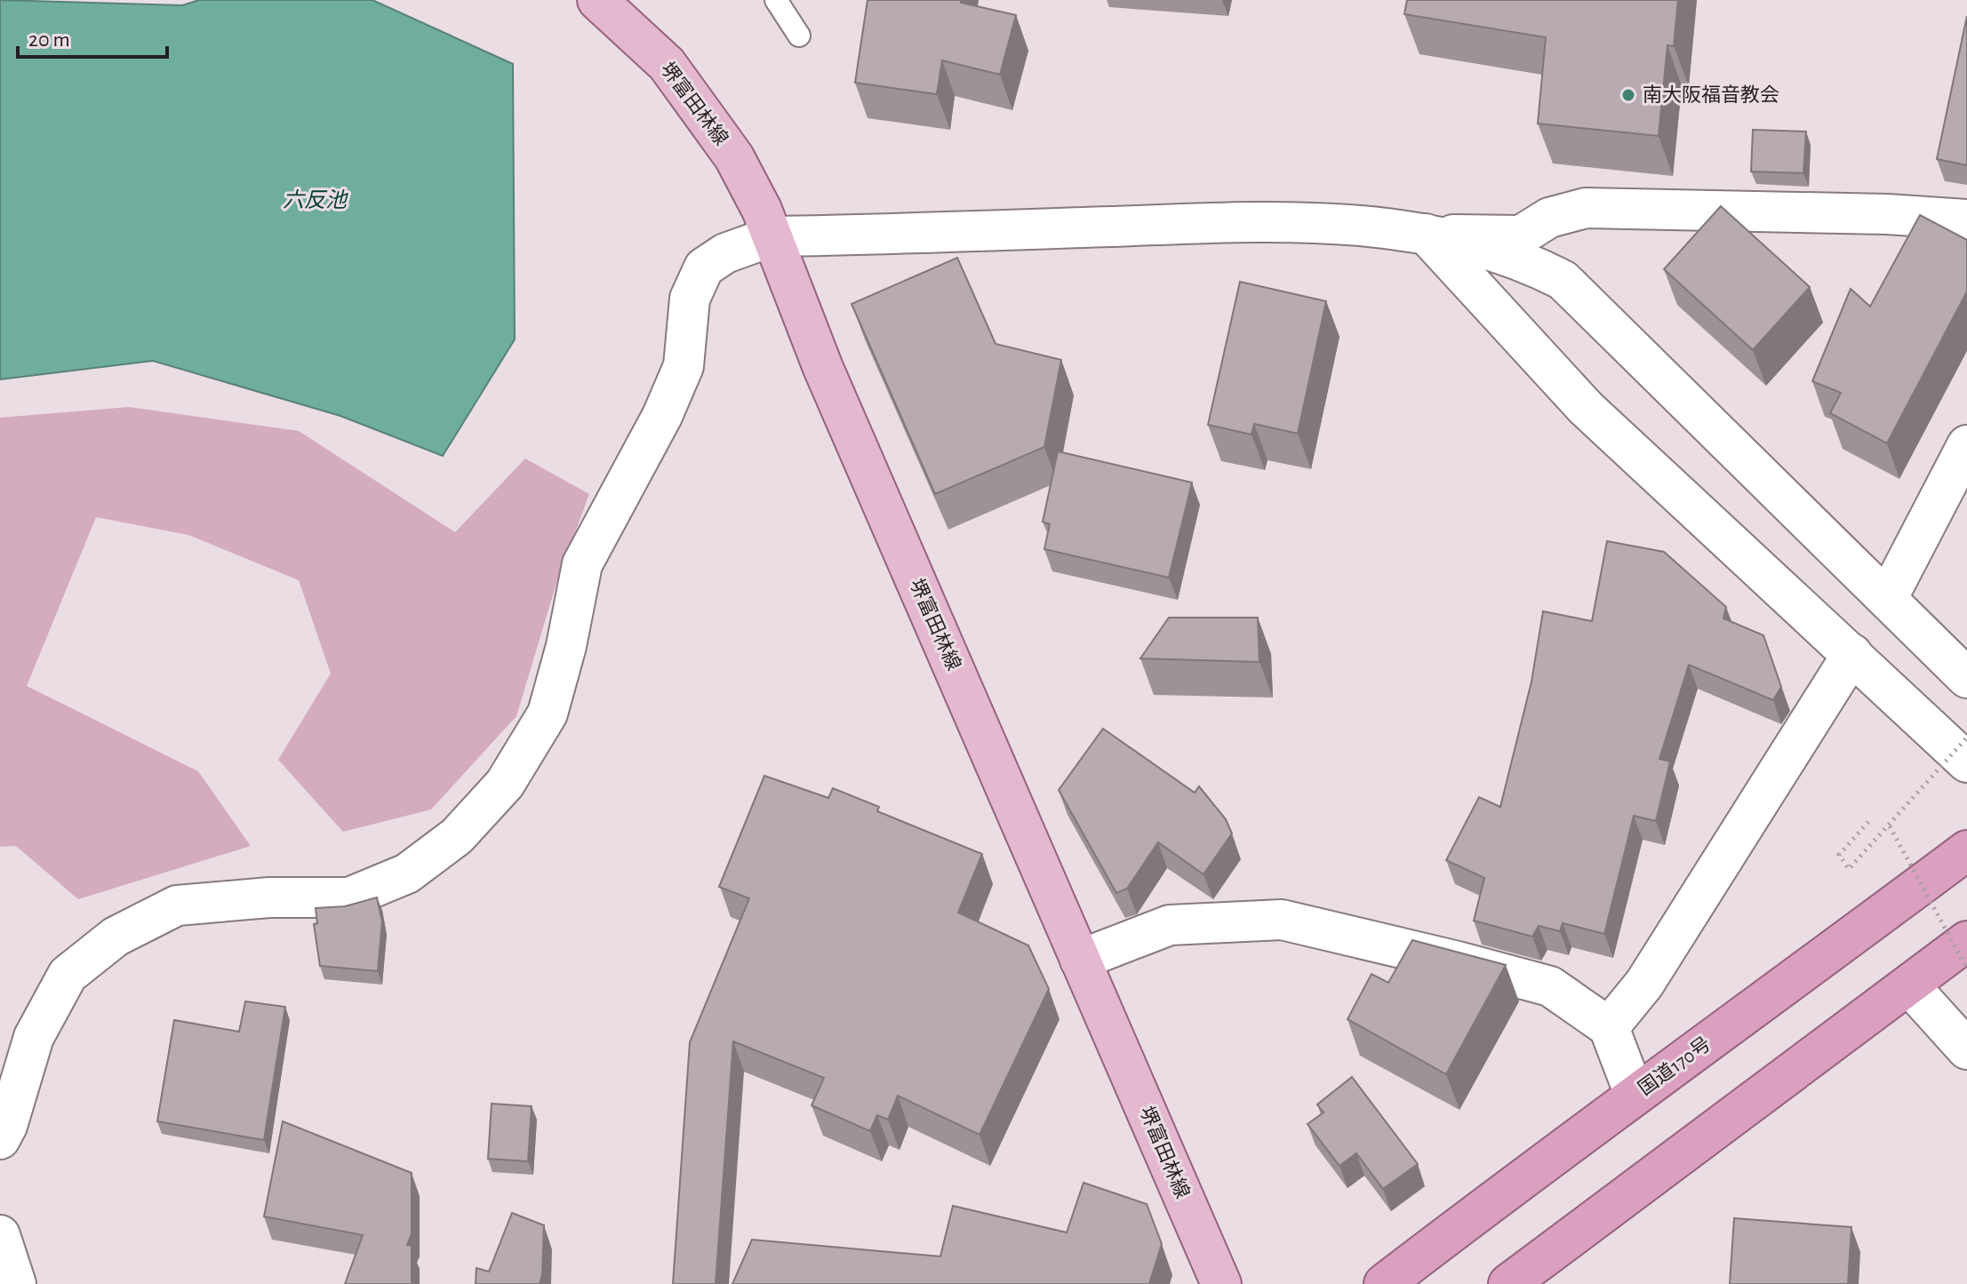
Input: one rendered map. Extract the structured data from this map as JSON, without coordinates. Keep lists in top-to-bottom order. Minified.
{"streets":{"highway":["国道170号"],"main road":["堺富田林線"]},"water":["六反池"],"places":["南大阪福音教会"],"scale_bar":"20 m"}
